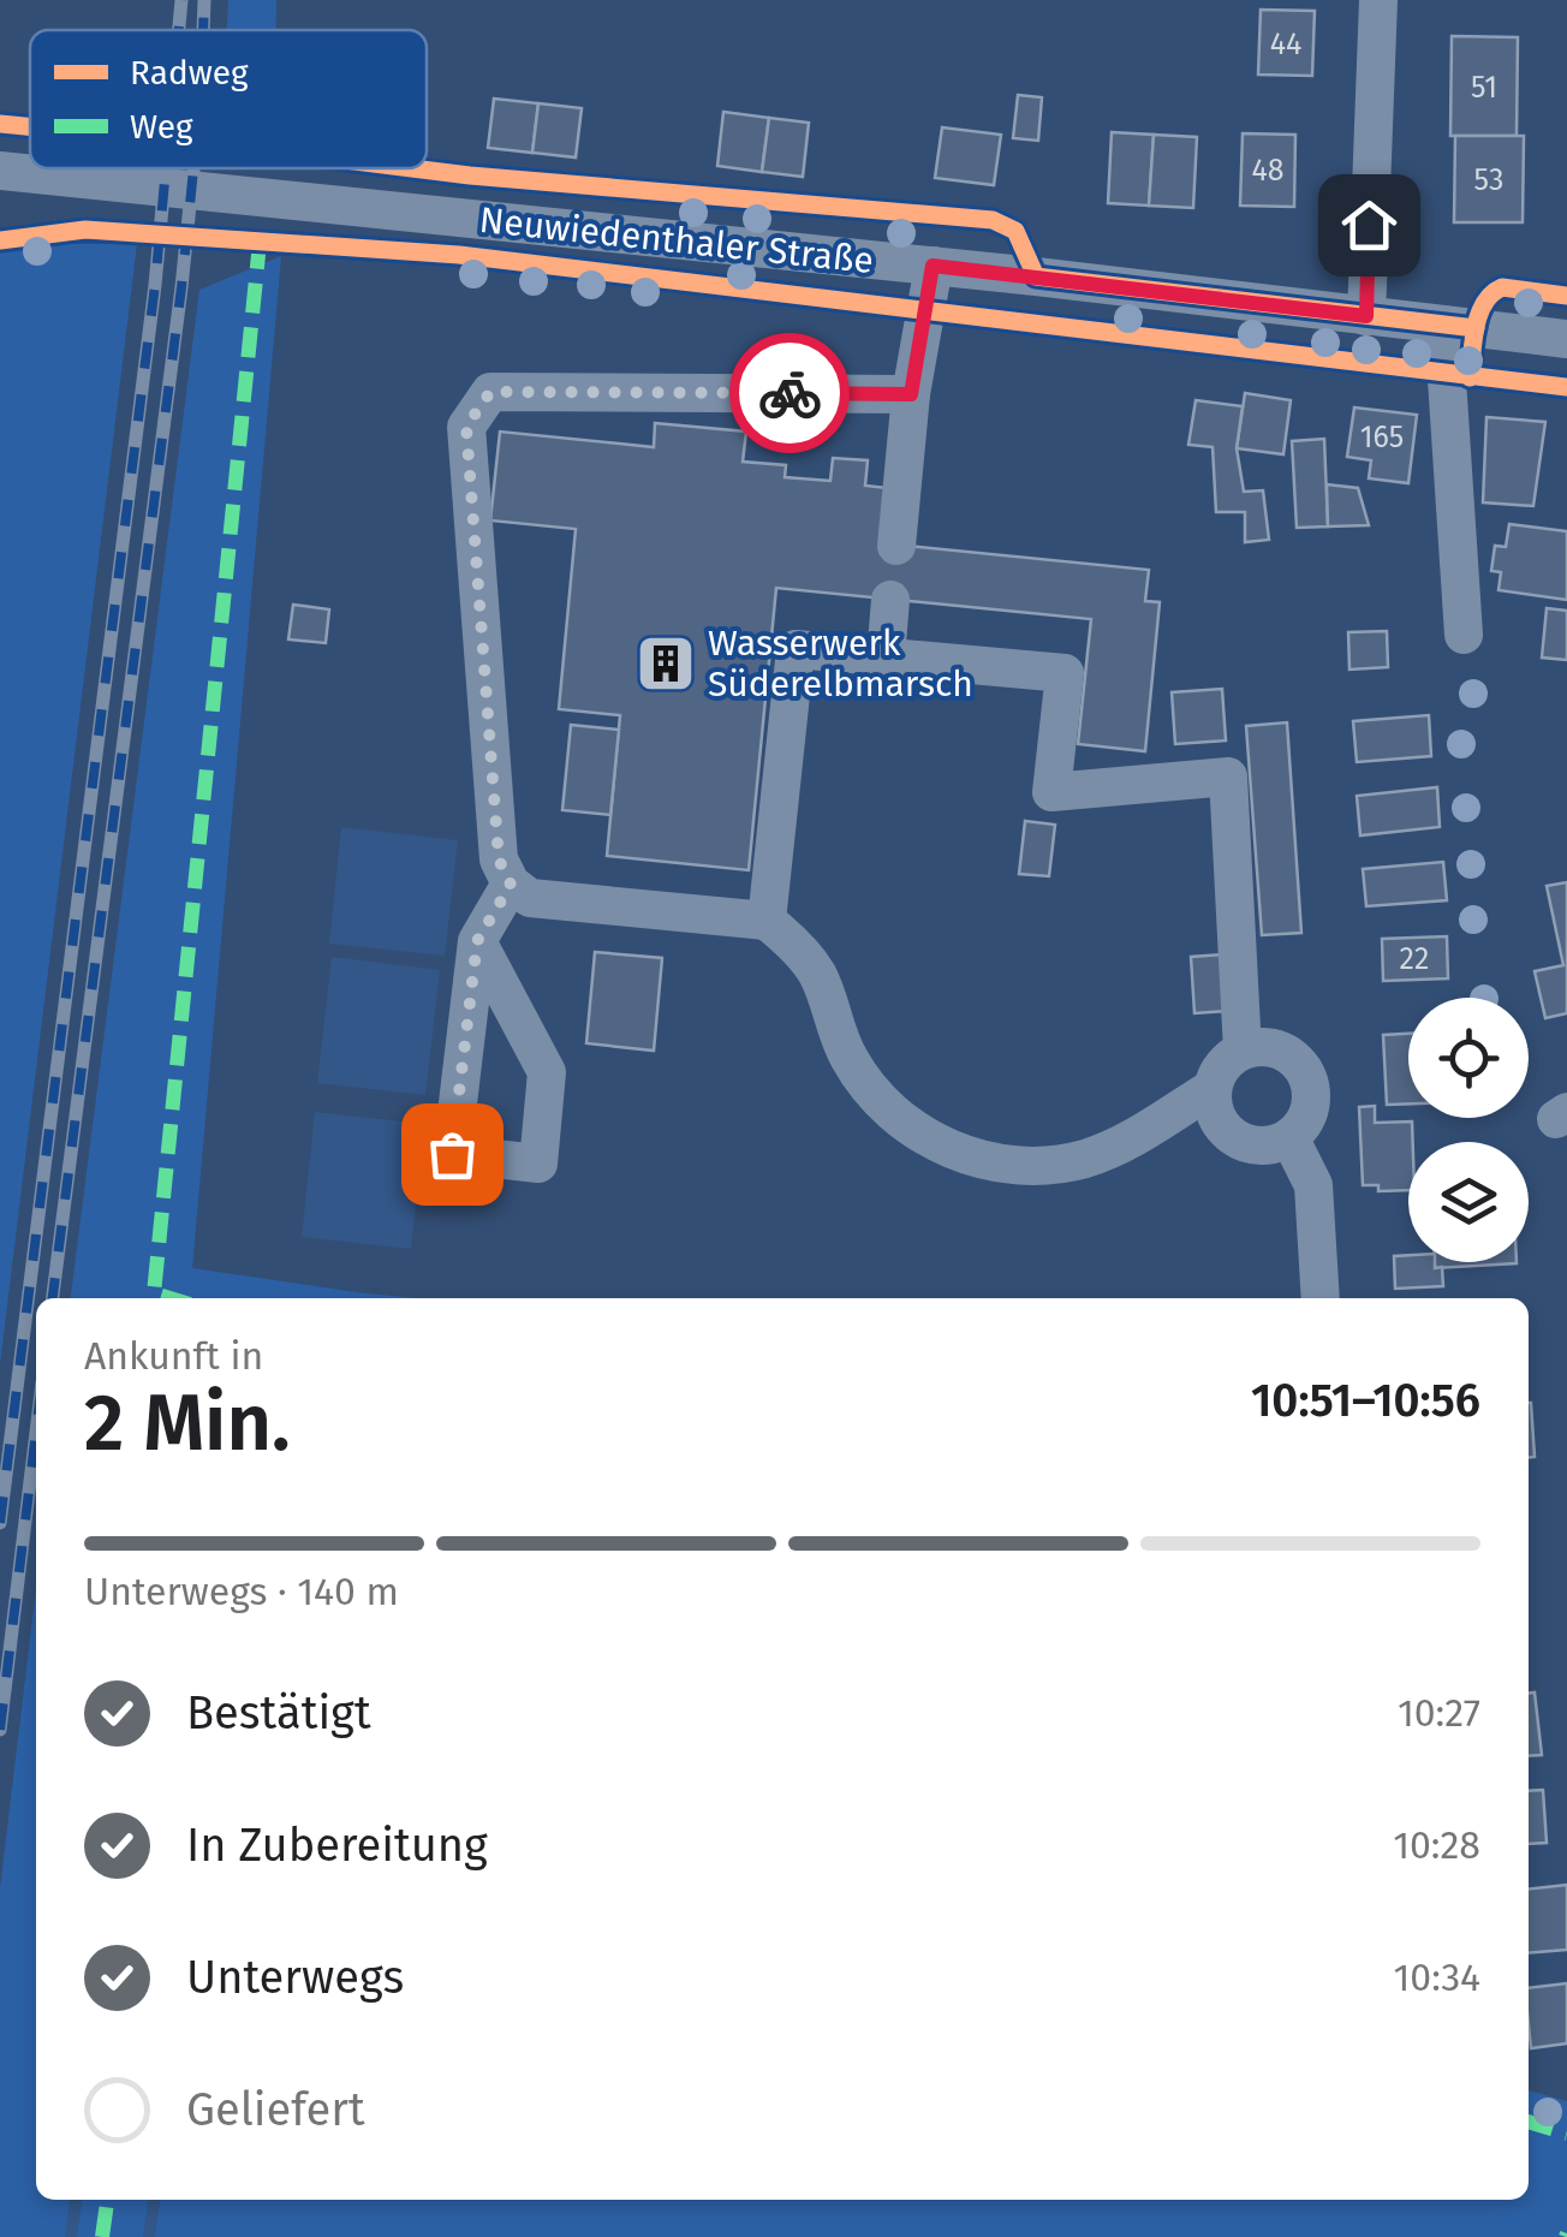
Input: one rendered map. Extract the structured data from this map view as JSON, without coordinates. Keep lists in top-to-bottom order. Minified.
{"streets":{"street":["Neuwiedenthaler Straße"]},"places":{"building":["Wasserwerk Süderelbmarsch"]},"house_numbers":["44","51","48","53","165","22"],"legend":["Radweg","Weg"],"page":{"heading":["2 Min.","Ankunft in","10:51–10:56"],"bar":"Unterwegs · 140 m","list":[["Bestätigt","10:27"],["In Zubereitung","10:28"],["Unterwegs","10:34"],"Geliefert"]}}
